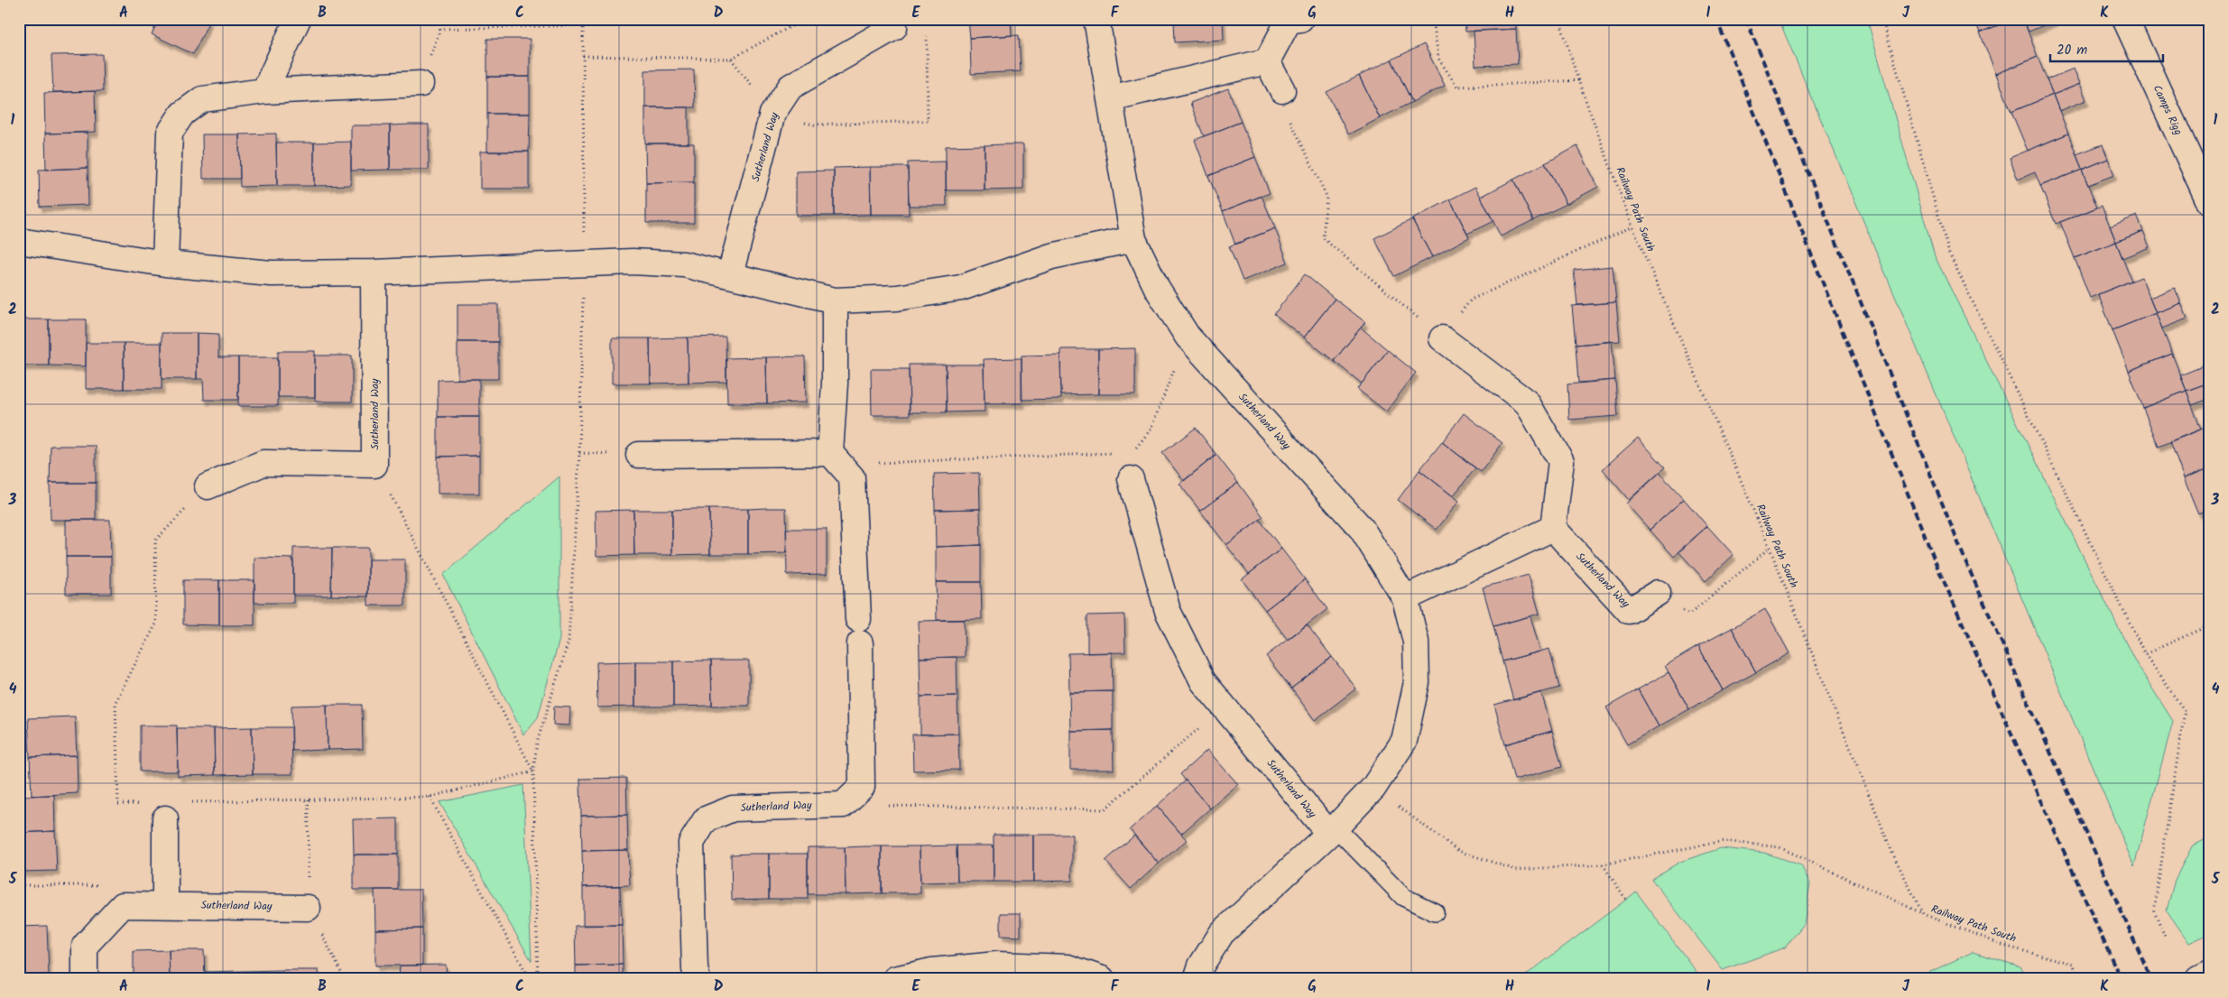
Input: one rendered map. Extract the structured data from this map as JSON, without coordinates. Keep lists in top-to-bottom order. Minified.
{"streets":{"street":["Camps Rigg","Sutherland Way"],"path":["Railway Path South"]},"scale_bar":"20 m","grid":{"columns":["A","B","C","D","E","F","G","H","I","J","K"],"rows":["1","2","3","4","5"]}}
